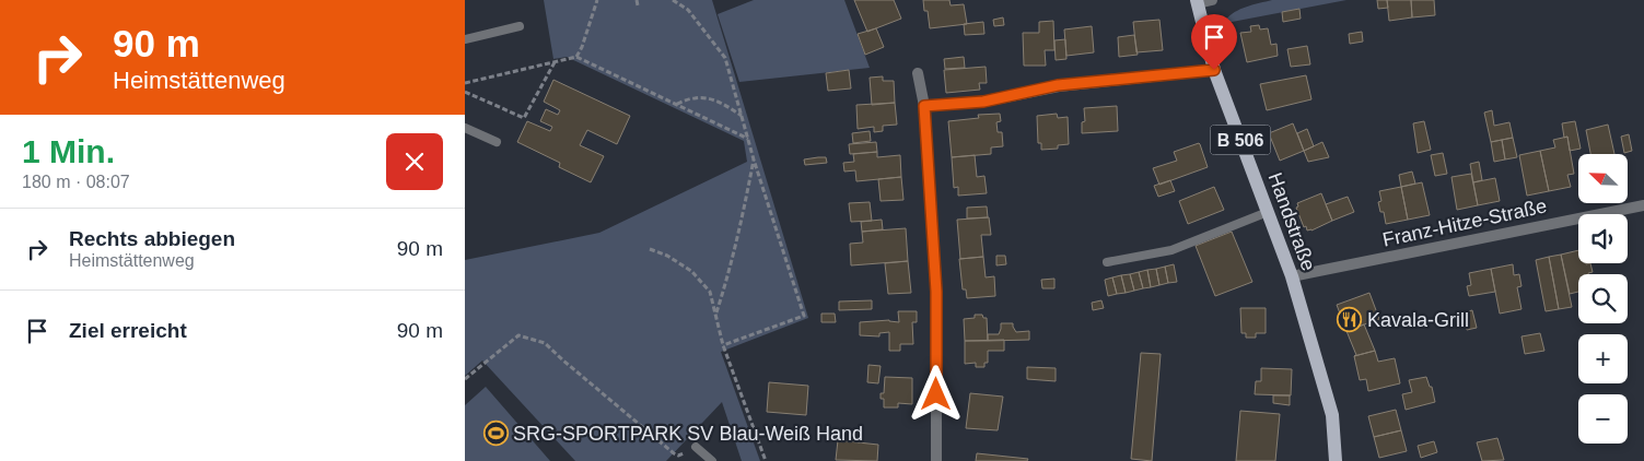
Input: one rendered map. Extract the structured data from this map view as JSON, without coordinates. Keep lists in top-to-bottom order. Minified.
{"streets":{"main road":["B 506","Handstraße"],"street":["Franz-Hitze-Straße"]},"crossings":[["Handstraße","Franz-Hitze-Straße"]],"places":{"restaurant":["Kavala-Grill"],"sports":["SRG-SPORTPARK SV Blau-Weiß Hand"]},"north":"top left","page":{"turn":["90 m","Heimstättenweg"],"heading":["1 Min.","180 m · 08:07"],"map_buttons":["+","−"],"list":[{"name":"Rechts abbiegen","note":"Heimstättenweg","value":"90 m"},{"name":"Ziel erreicht","value":"90 m"}]}}
